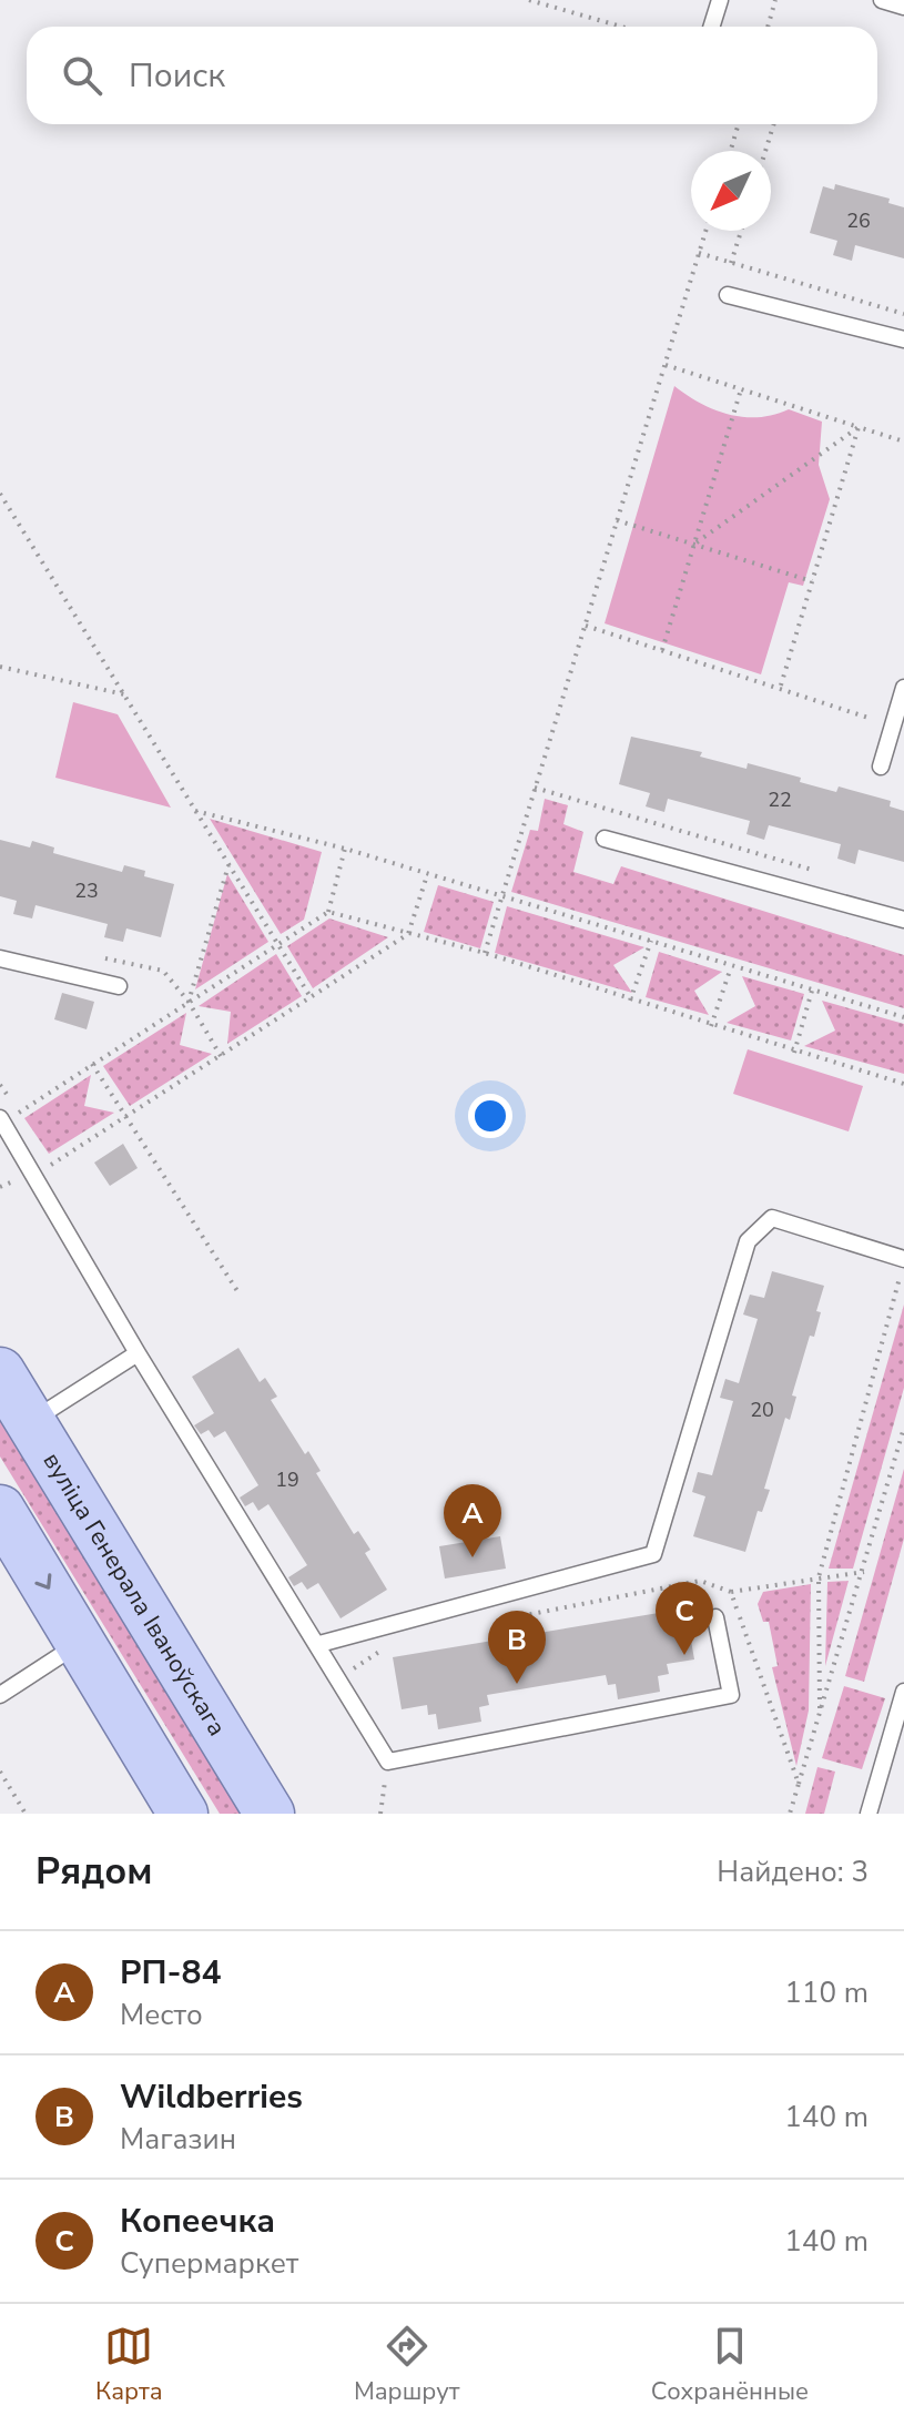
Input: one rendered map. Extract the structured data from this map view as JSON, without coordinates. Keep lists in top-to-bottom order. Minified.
{"streets":{"main road":["вуліца Генерала Іваноўскага"]},"house_numbers":["26","22","23","20","19"],"north":"bottom left","page":{"search":"Поиск","pins":["A","C","B"],"heading":["Рядом","Найдено: 3"],"list":[{"mark":"A","name":"РП-84","note":"Место","value":"110 m"},{"mark":"B","name":"Wildberries","note":"Магазин","value":"140 m"},{"mark":"C","name":"Копеечка","note":"Супермаркет","value":"140 m"}],"nav":["Карта","Маршрут","Сохранённые"]}}
